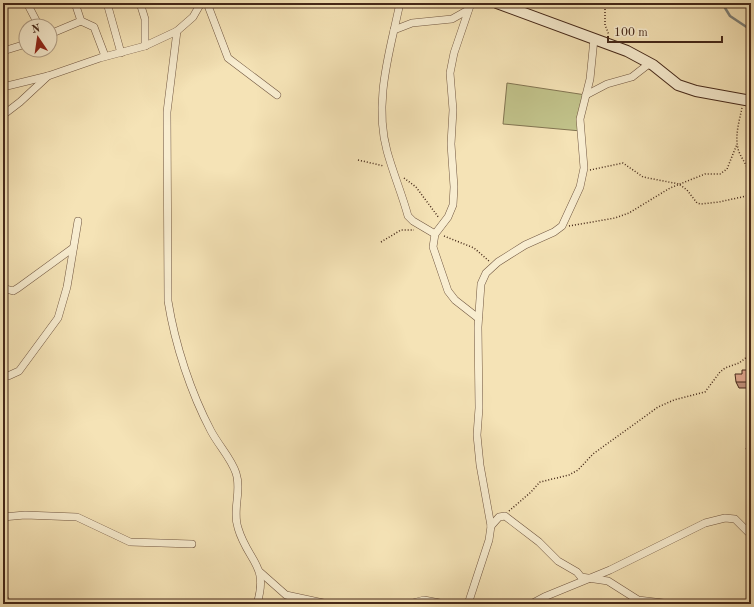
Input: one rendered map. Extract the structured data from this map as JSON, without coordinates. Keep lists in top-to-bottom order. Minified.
{"scale_bar":"100 m","north":"top"}
